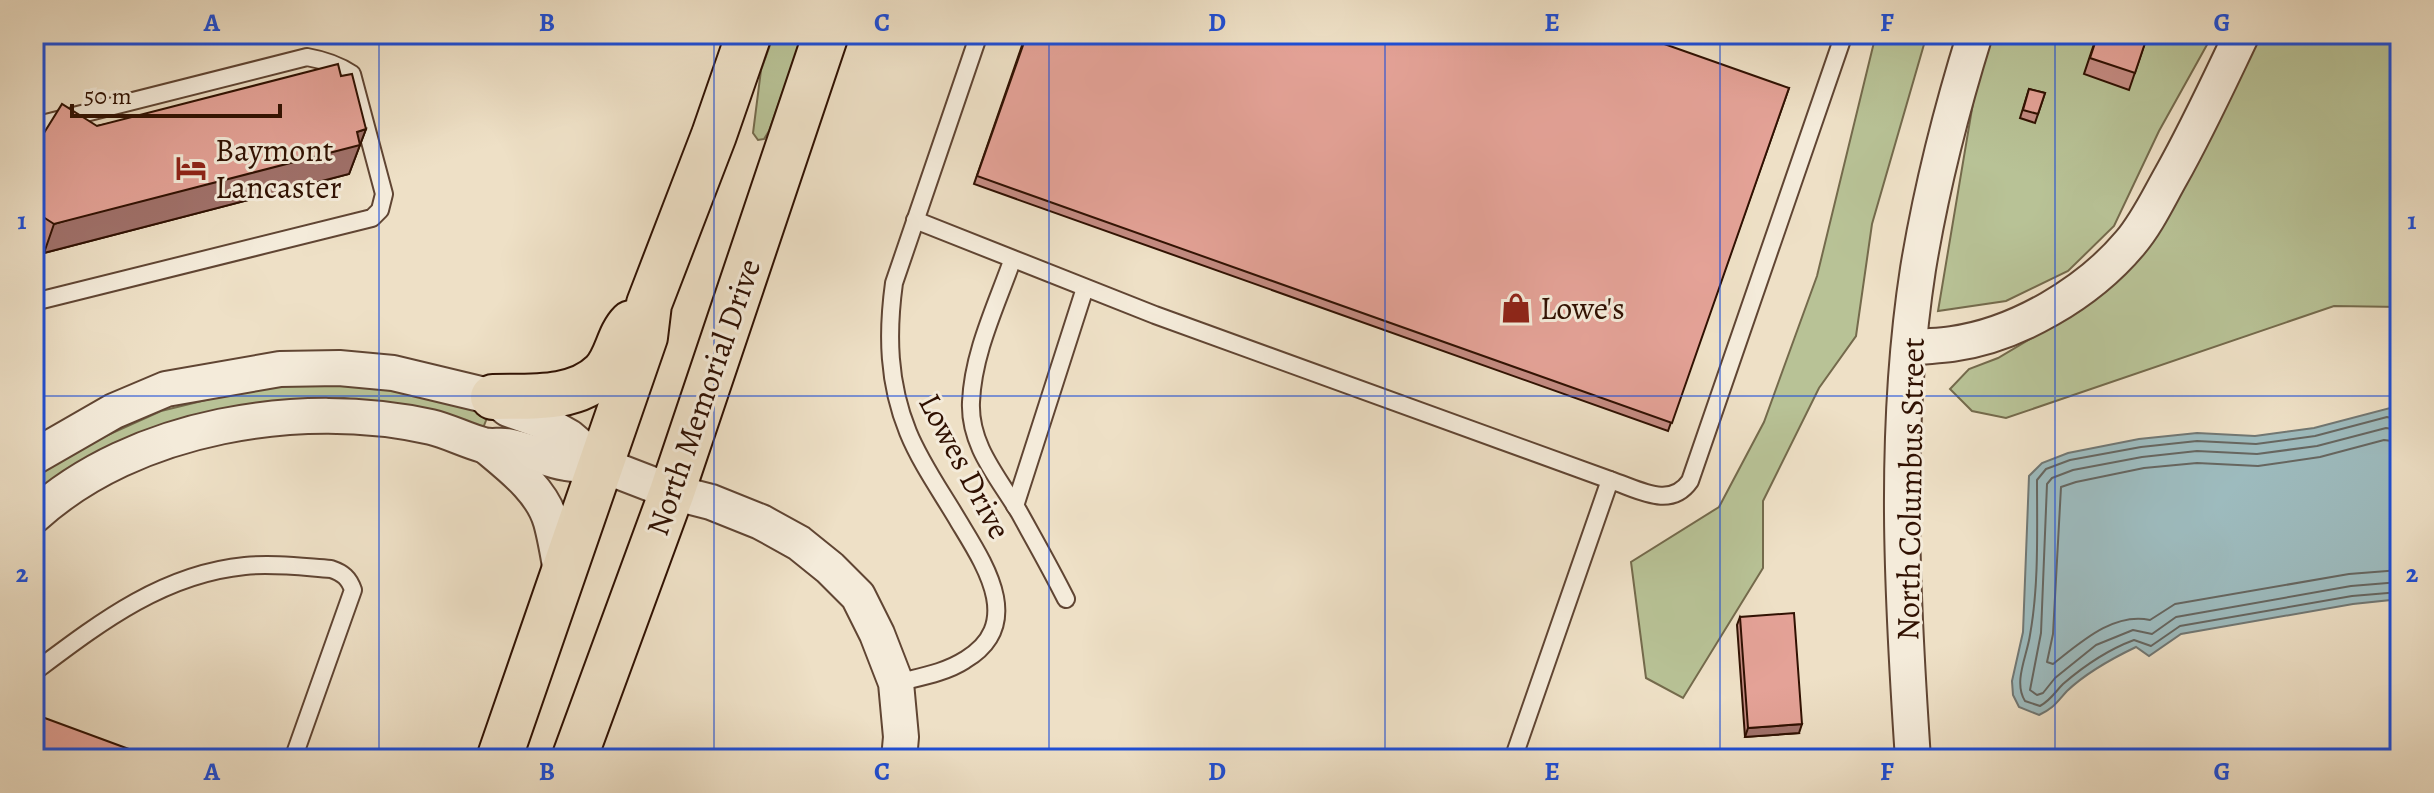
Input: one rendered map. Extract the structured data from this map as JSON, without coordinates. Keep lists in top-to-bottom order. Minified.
{"streets":{"main road":["North Memorial Drive"],"street":["North Columbus Street"],"lane":["Lowes Drive"]},"places":{"hotel":["Baymont Lancaster"],"shop":["Lowe's"]},"scale_bar":"50 m","grid":{"columns":["A","B","C","D","E","F","G"],"rows":["1","2"]}}
